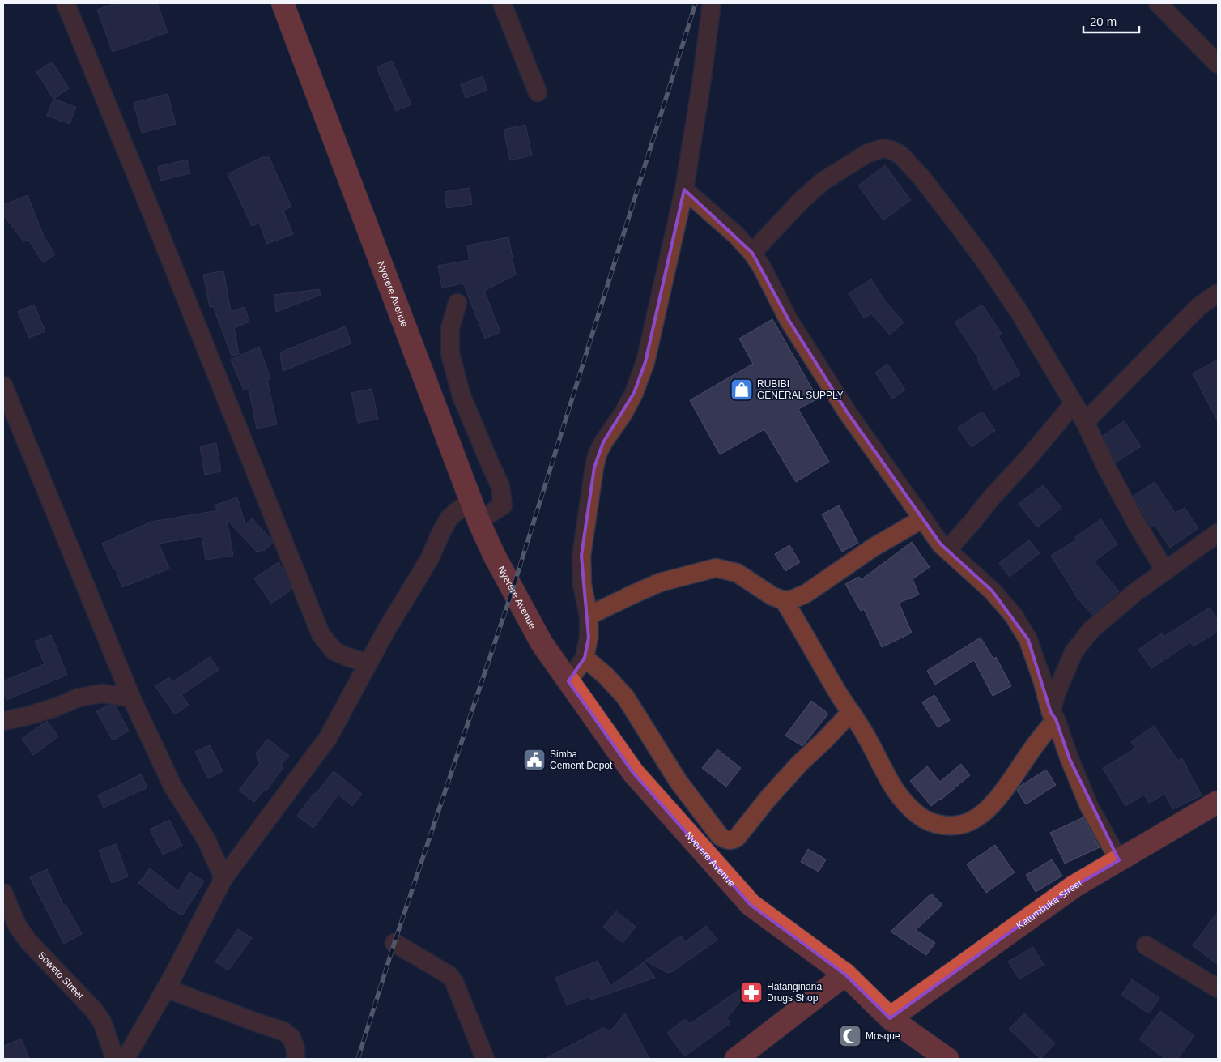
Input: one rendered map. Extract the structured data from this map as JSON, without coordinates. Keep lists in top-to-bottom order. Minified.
{"streets":{"main road":["Nyerere Avenue","Katumbuka Street"],"street":["Soweto Street"]},"crossings":[["Nyerere Avenue","Katumbuka Street"]],"places":{"shop":["RUBIBI GENERAL SUPPLY"],"public building":["Simba Cement Depot"],"pharmacy":["Hatanginana Drugs Shop"],"mosque":["Mosque"]},"scale_bar":"20 m"}
